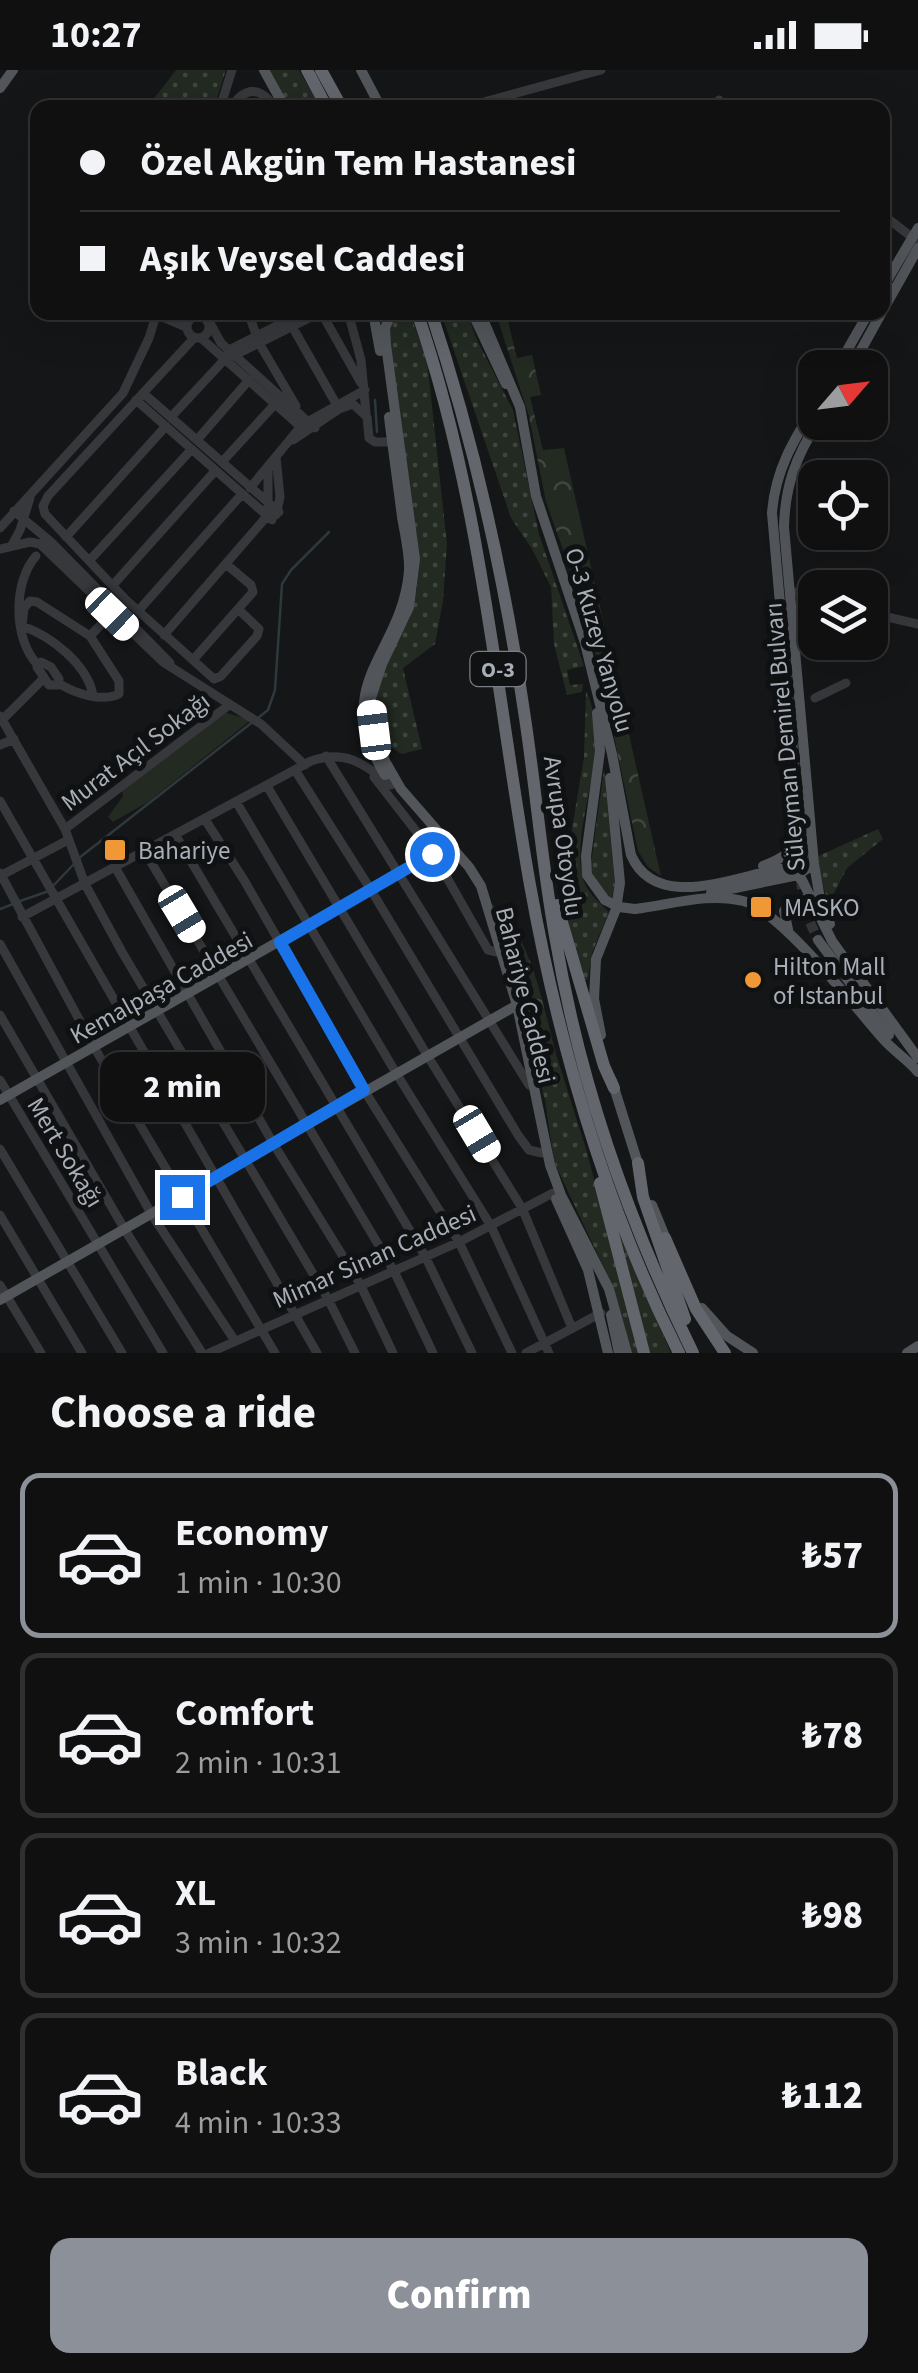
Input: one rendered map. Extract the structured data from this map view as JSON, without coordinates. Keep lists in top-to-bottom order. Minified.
{"streets":{"highway":["O-3","Avrupa Otoyolu"],"main road":["O-3 Kuzey Yanyolu","Süleyman Demirel Bulvarı","Kemalpaşa Caddesi","Bahariye Caddesi"],"street":["Murat Açıl Sokağı","Mert Sokağı","Mimar Sinan Caddesi"]},"crossings":[["O-3","Avrupa Otoyolu"],["Kemalpaşa Caddesi","Bahariye Caddesi"],["Kemalpaşa Caddesi","Mert Sokağı"],["Bahariye Caddesi","Mimar Sinan Caddesi"]],"places":{"transit":["Bahariye","MASKO"],"other":["Hilton Mall of Istanbul"]},"north":"top right","page":{"status":"10:27","banner":["Özel Akgün Tem Hastanesi","Aşık Veysel Caddesi"],"bubble":"2 min","heading":"Choose a ride","list":[{"name":"Economy","note":"1 min · 10:30","value":"₺57"},{"name":"Comfort","note":"2 min · 10:31","value":"₺78"},{"name":"XL","note":"3 min · 10:32","value":"₺98"},{"name":"Black","note":"4 min · 10:33","value":"₺112"}],"buttons":"Confirm"}}
